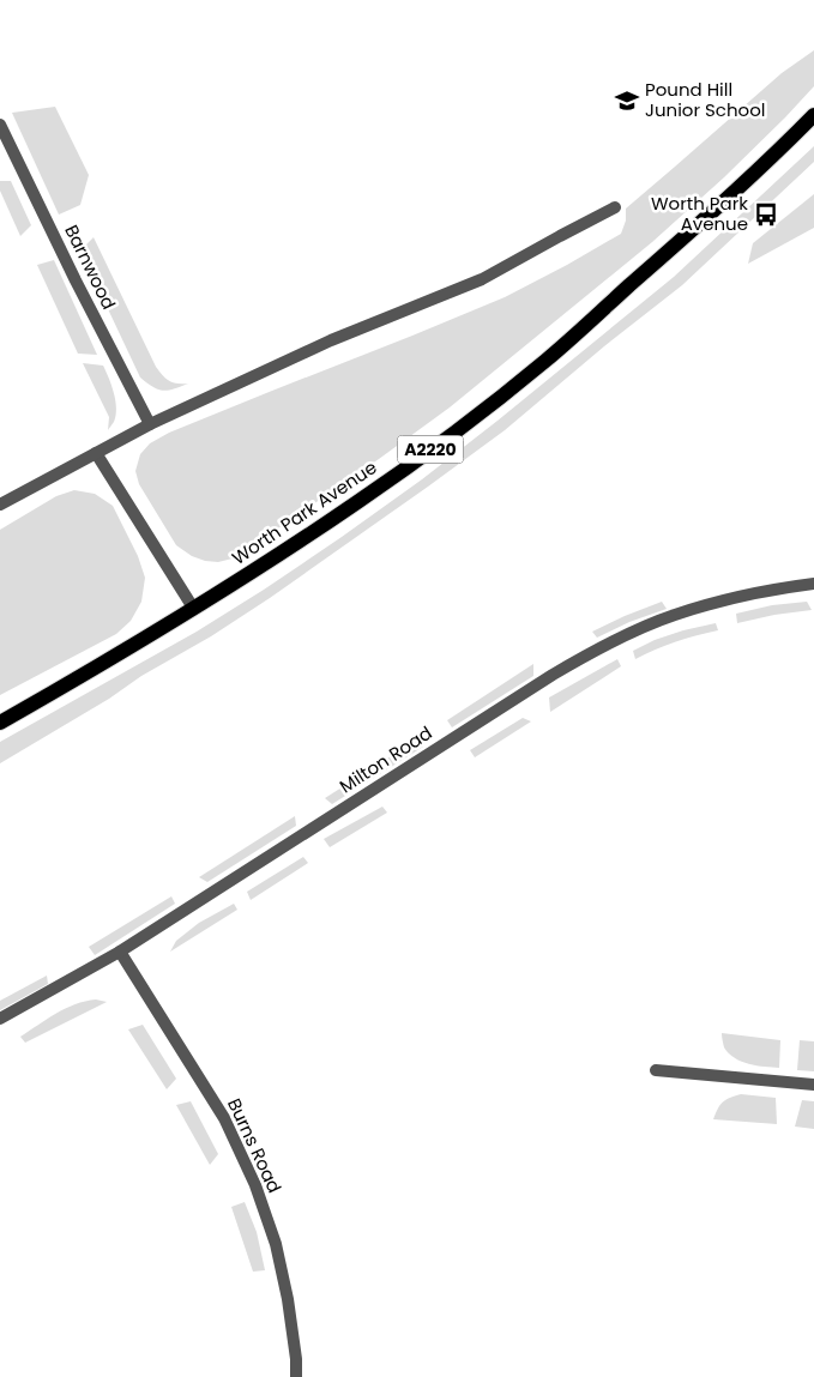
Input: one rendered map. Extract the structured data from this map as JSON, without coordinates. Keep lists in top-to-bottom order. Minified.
{"streets":{"main road":["A2220","Worth Park Avenue"],"street":["Barnwood","Milton Road","Burns Road"]},"crossings":[["Milton Road","Burns Road"]],"places":{"school or university":["Pound Hill Junior School"],"bus stop":["Worth Park Avenue"]}}
